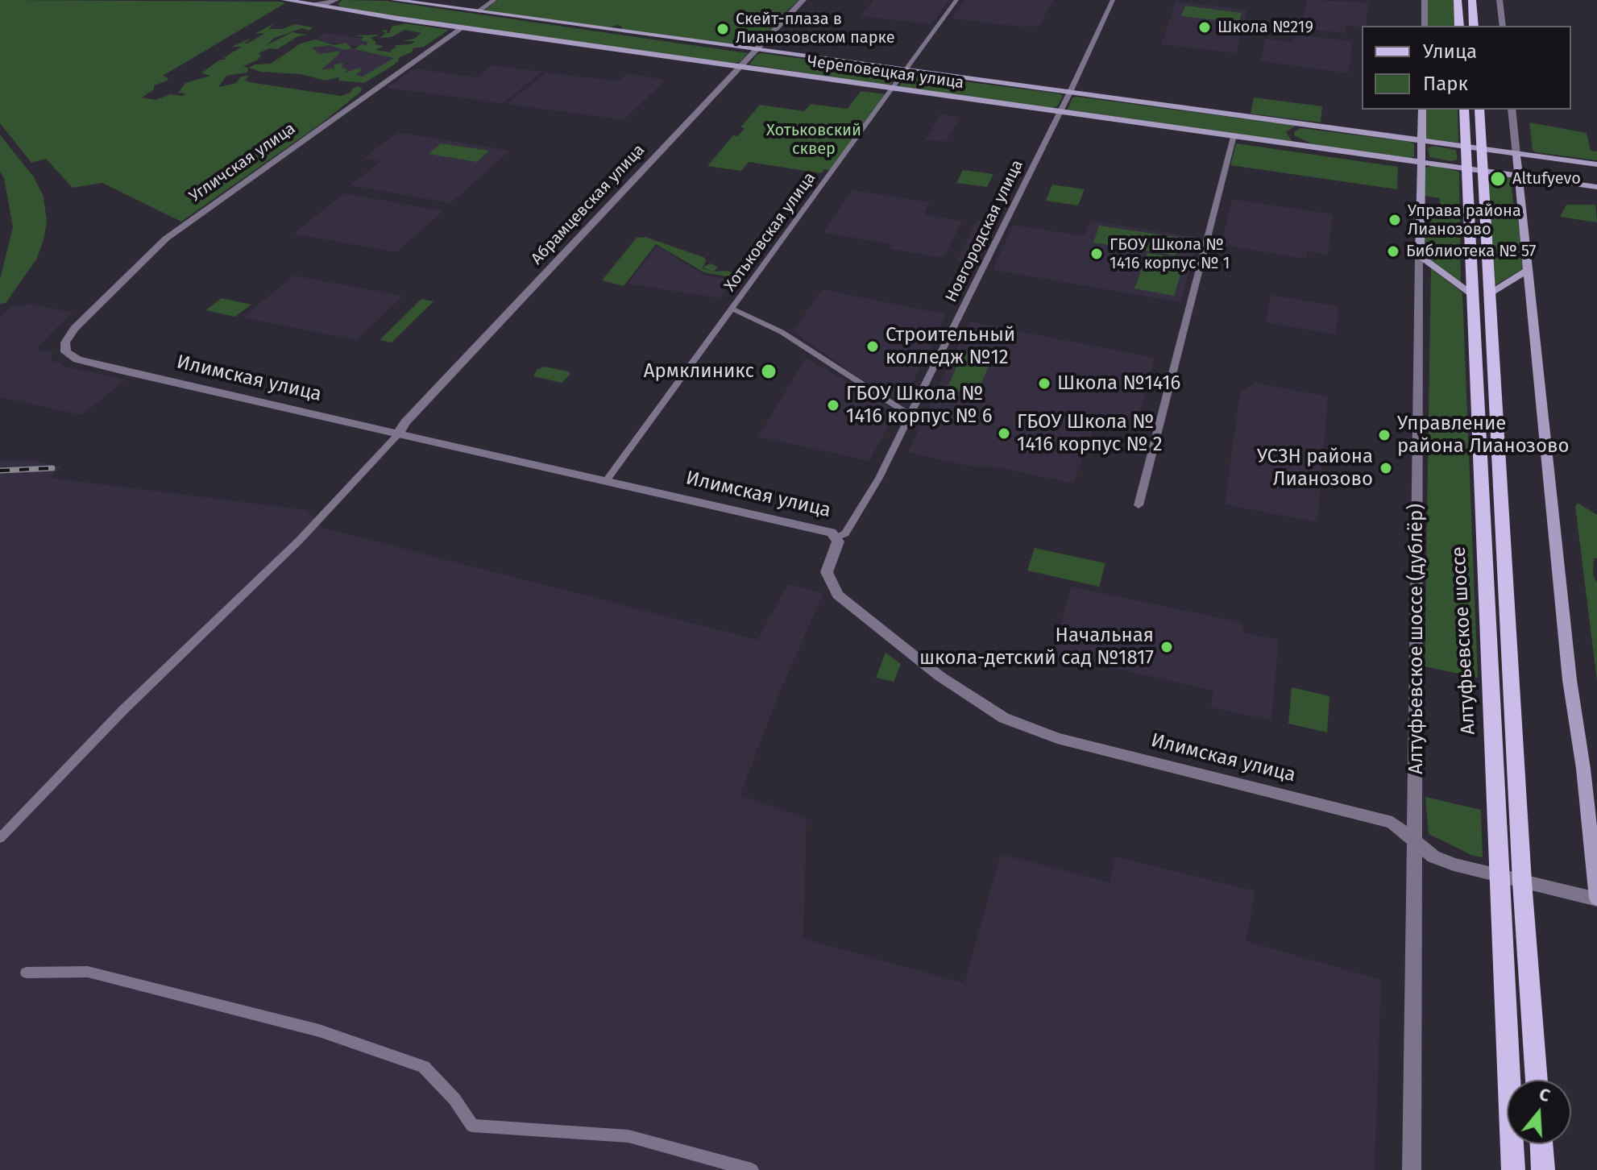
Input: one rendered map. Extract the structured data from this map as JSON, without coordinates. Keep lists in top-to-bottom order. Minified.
{"streets":{"main road":["Череповецкая улица","Алтуфьевское шоссе (дублёр)","Алтуфьевское шоссе"],"street":["Угличская улица","Абрамцевская улица","Новгородская улица","Хотьковская улица","Илимская улица"]},"crossings":[["Череповецкая улица","Угличская улица"],["Череповецкая улица","Абрамцевская улица"],["Череповецкая улица","Новгородская улица"],["Череповецкая улица","Хотьковская улица"],["Череповецкая улица","Алтуфьевское шоссе (дублёр)"],["Череповецкая улица","Алтуфьевское шоссе"],["Угличская улица","Илимская улица"],["Абрамцевская улица","Илимская улица"],["Новгородская улица","Илимская улица"],["Хотьковская улица","Илимская улица"],["Илимская улица","Алтуфьевское шоссе (дублёр)"],["Илимская улица","Алтуфьевское шоссе"]],"parks":["Хотьковский сквер"],"places":["Школа №219","Скейт-плаза в Лианозовском парке","Altufyevo","Управа района Лианозово","Библиотека № 57","ГБОУ Школа № 1416 корпус № 1","Строительный колледж №12","Армклиникс","Школа №1416","ГБОУ Школа № 1416 корпус № 6","ГБОУ Школа № 1416 корпус № 2","Управление района Лианозово","УСЗН района Лианозово","Начальная школа-детский сад №1817"],"legend":["Улица","Парк"],"north":"top"}
